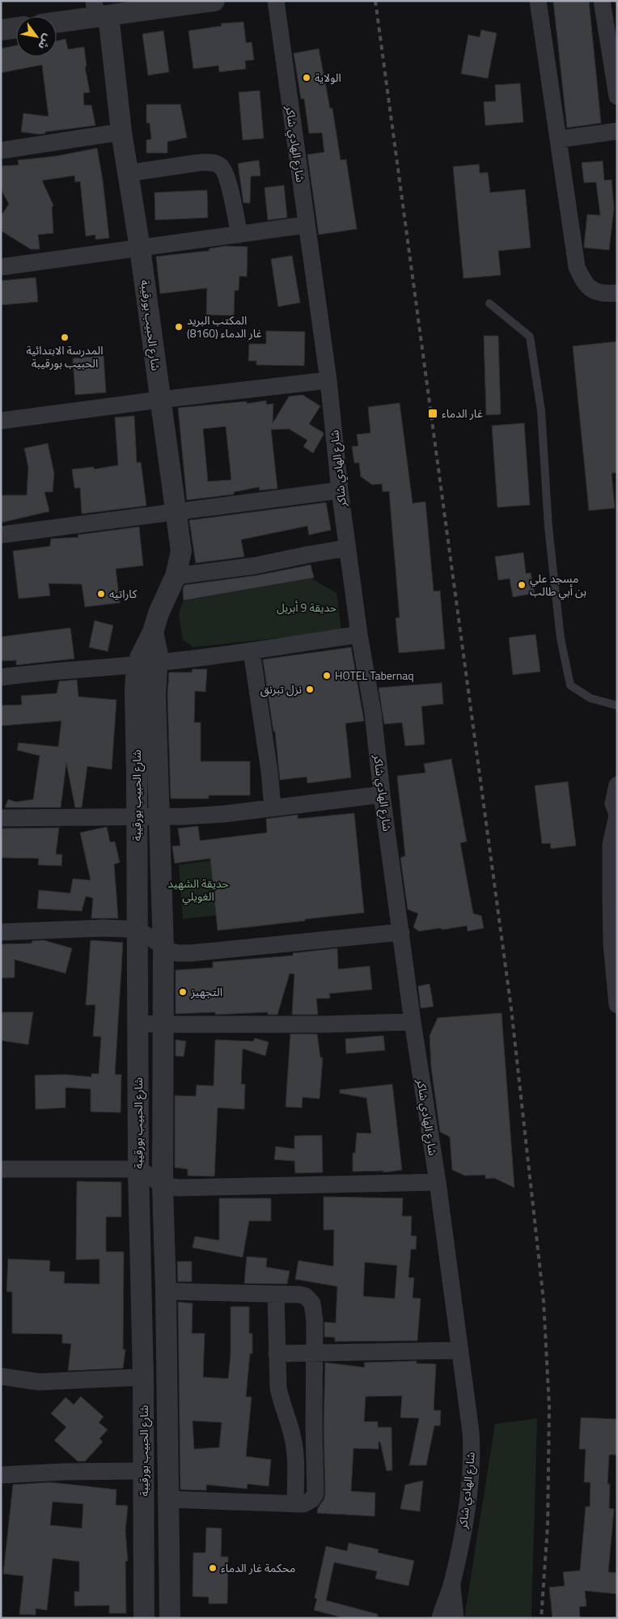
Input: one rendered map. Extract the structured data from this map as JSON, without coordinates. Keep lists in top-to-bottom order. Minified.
{"streets":{"street":["شارع الهادي شاكر","شارع الحبيب بورقيبة"]},"parks":["حديقة 9 أبريل","حديقة الشهيد الغويلي"],"places":{"other":["الولاية","المكتب البريد غار الدماء (8160)","المدرسة الابتدائية الحبيب بورقيبة","مسجد علي بن أبي طالب","كاراتيه","HOTEL Tabernaq","نزل تبرنق","التجهيز","محكمة غار الدماء"],"transit":["غار الدماء"]},"north":"bottom right"}
